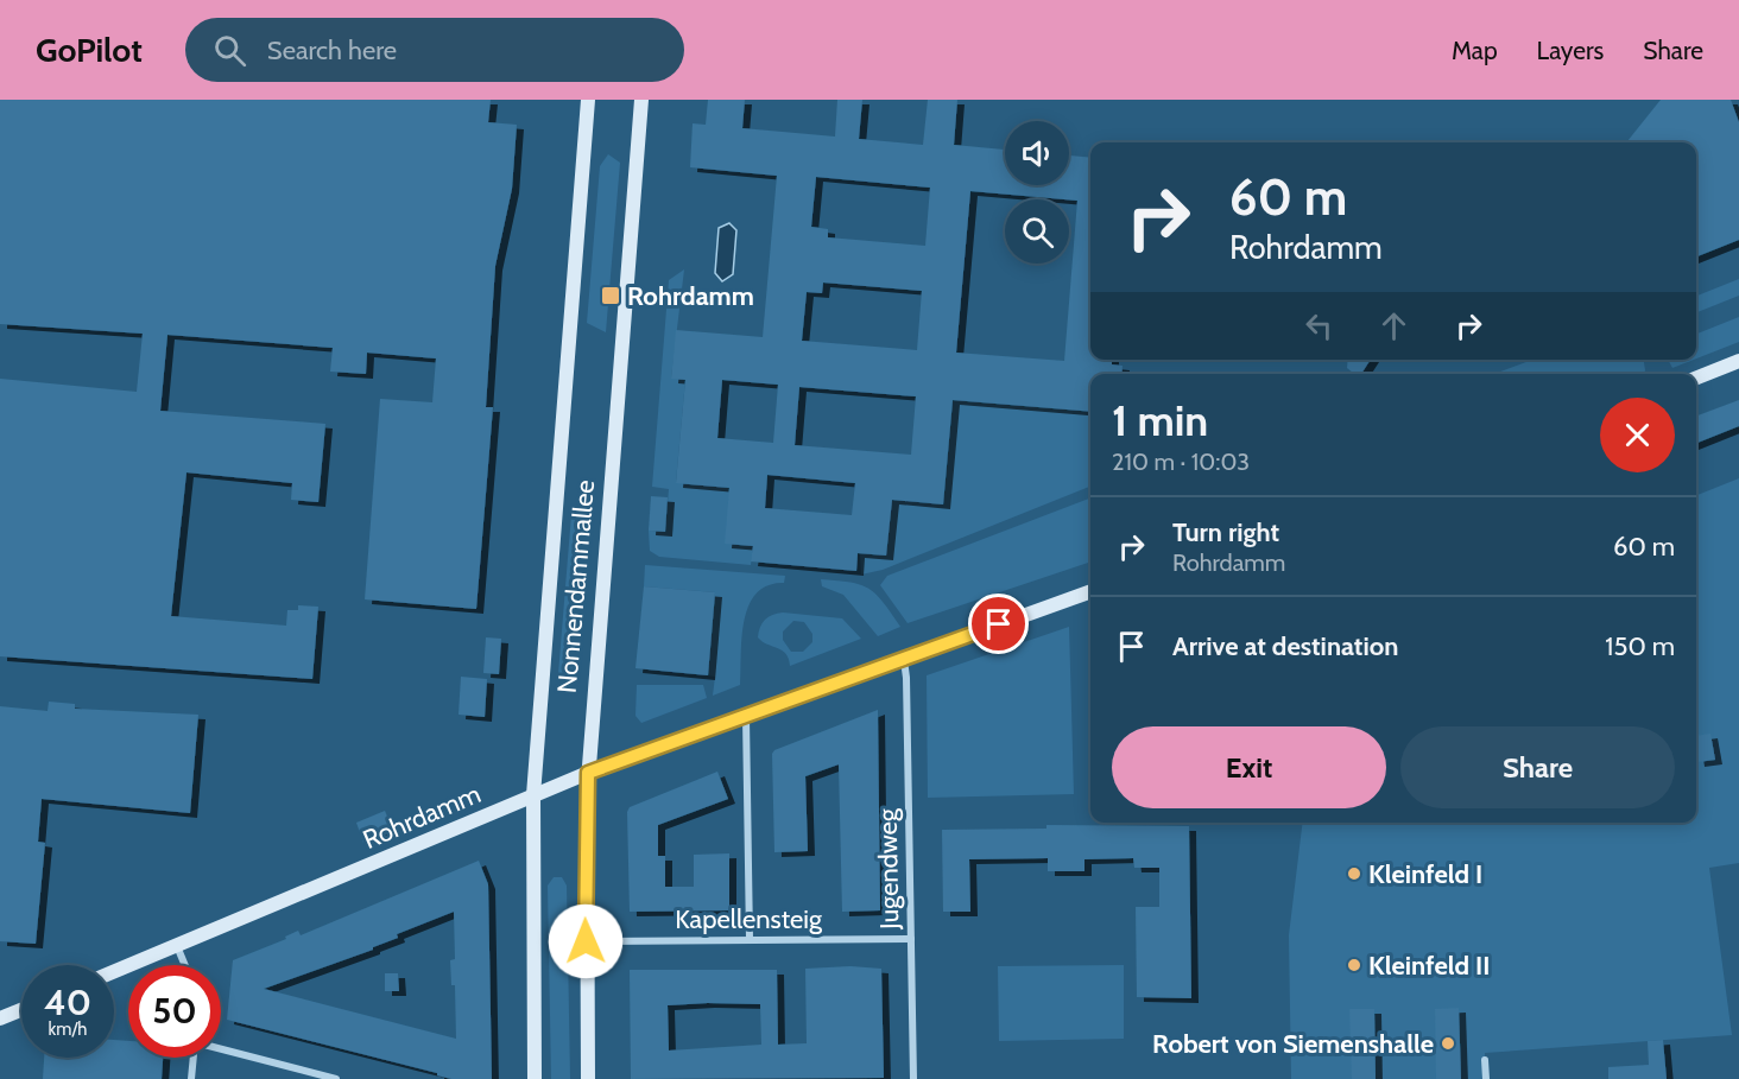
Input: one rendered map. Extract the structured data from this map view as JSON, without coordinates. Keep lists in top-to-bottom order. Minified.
{"streets":{"main road":["Nonnendammallee","Rohrdamm"],"street":["Jugendweg","Kapellensteig"]},"crossings":[["Nonnendammallee","Rohrdamm"],["Nonnendammallee","Kapellensteig"],["Rohrdamm","Jugendweg"],["Jugendweg","Kapellensteig"]],"places":{"transit":["Rohrdamm"],"other":["Kleinfeld I","Kleinfeld II","Robert von Siemenshalle"]},"page":{"header":"GoPilot","search":"Search here","nav":["Map","Layers","Share"],"turn":["60 m","Rohrdamm"],"heading":["1 min","210 m · 10:03"],"list":[{"name":"Turn right","note":"Rohrdamm","value":"60 m"},{"name":"Arrive at destination","value":"150 m"}],"buttons":["Exit","Share"],"speed":"40 km/h","limit":"50"}}
